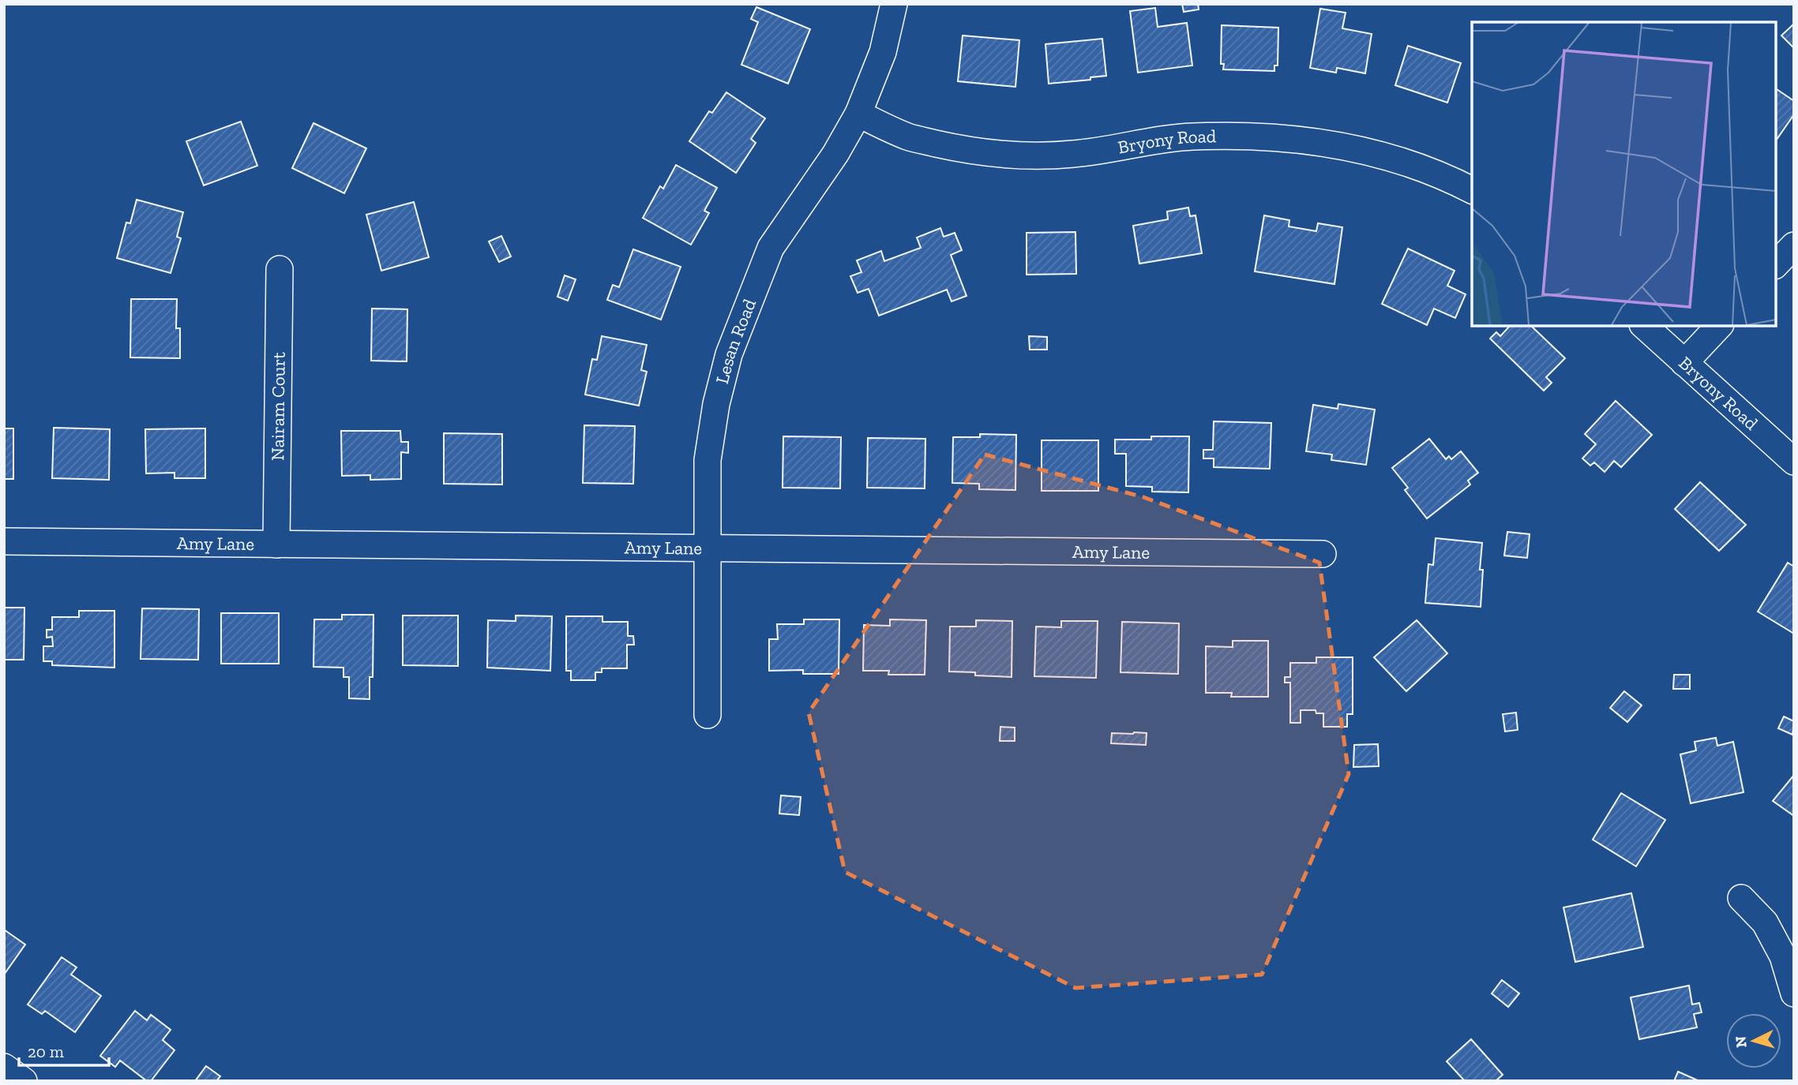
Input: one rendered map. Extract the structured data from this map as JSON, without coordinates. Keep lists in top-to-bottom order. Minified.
{"streets":{"street":["Bryony Road","Lesan Road","Nairam Court","Amy Lane"]},"crossings":[["Bryony Road","Lesan Road"],["Lesan Road","Amy Lane"],["Nairam Court","Amy Lane"]],"scale_bar":"20 m","north":"left"}
